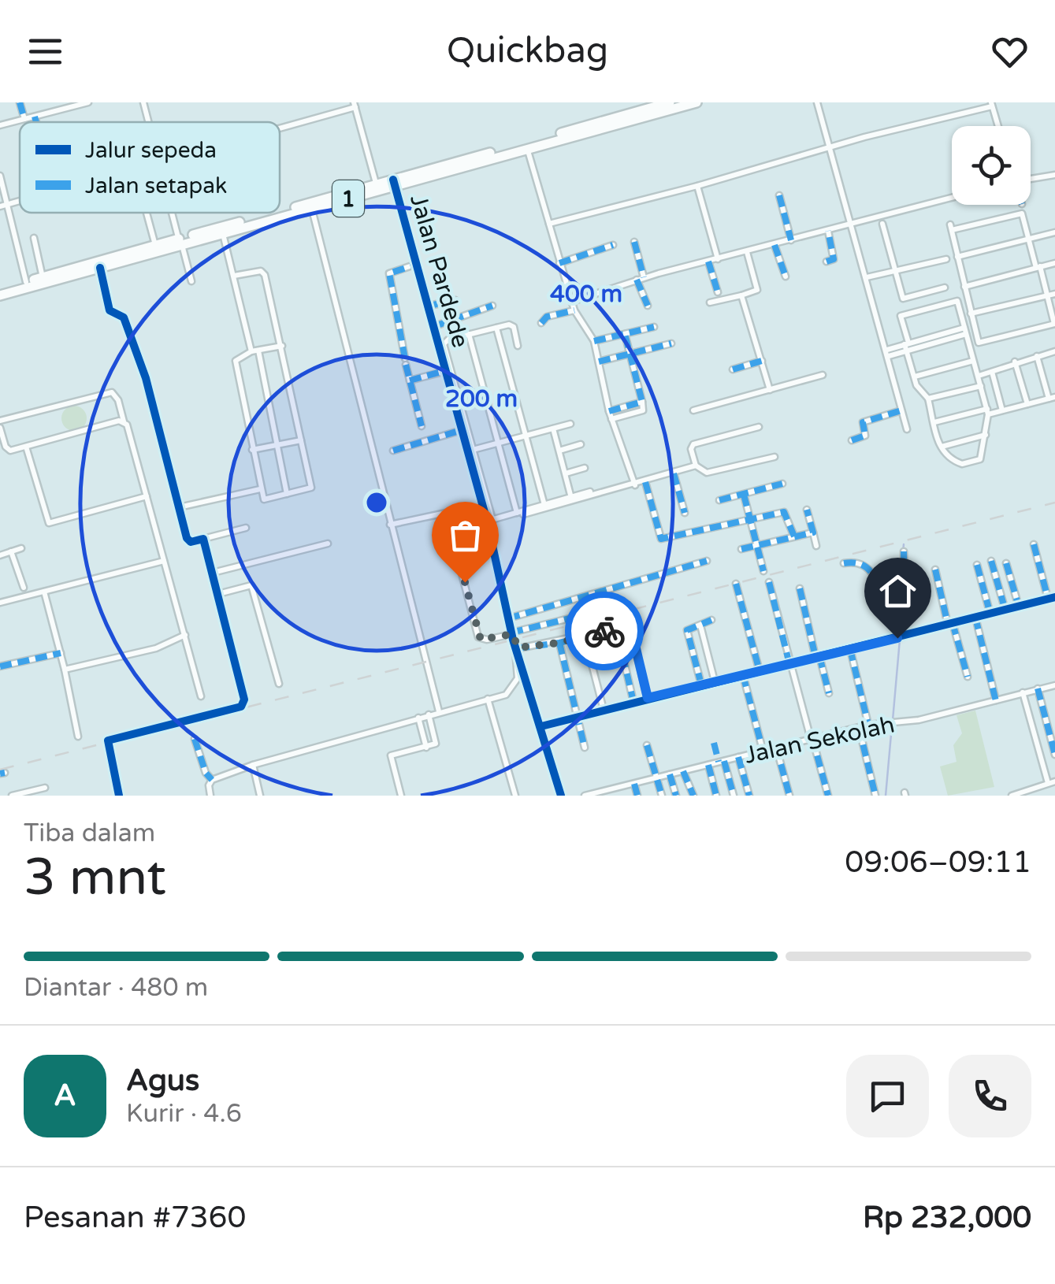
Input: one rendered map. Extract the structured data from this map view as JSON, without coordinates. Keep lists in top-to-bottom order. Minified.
{"streets":{"highway":["1"],"street":["Jalan Pardede","Jalan Sekolah"]},"crossings":[["1","Jalan Pardede"]],"legend":["Jalur sepeda","Jalan setapak"],"page":{"header":"Quickbag","heading":["3 mnt","Tiba dalam","09:06–09:11"],"panel":["Agus","Kurir · 4.6","Pesanan #7360","Rp 232,000"],"bar":"Diantar · 480 m","round":"A"},"rings":["400 m","200 m"]}
